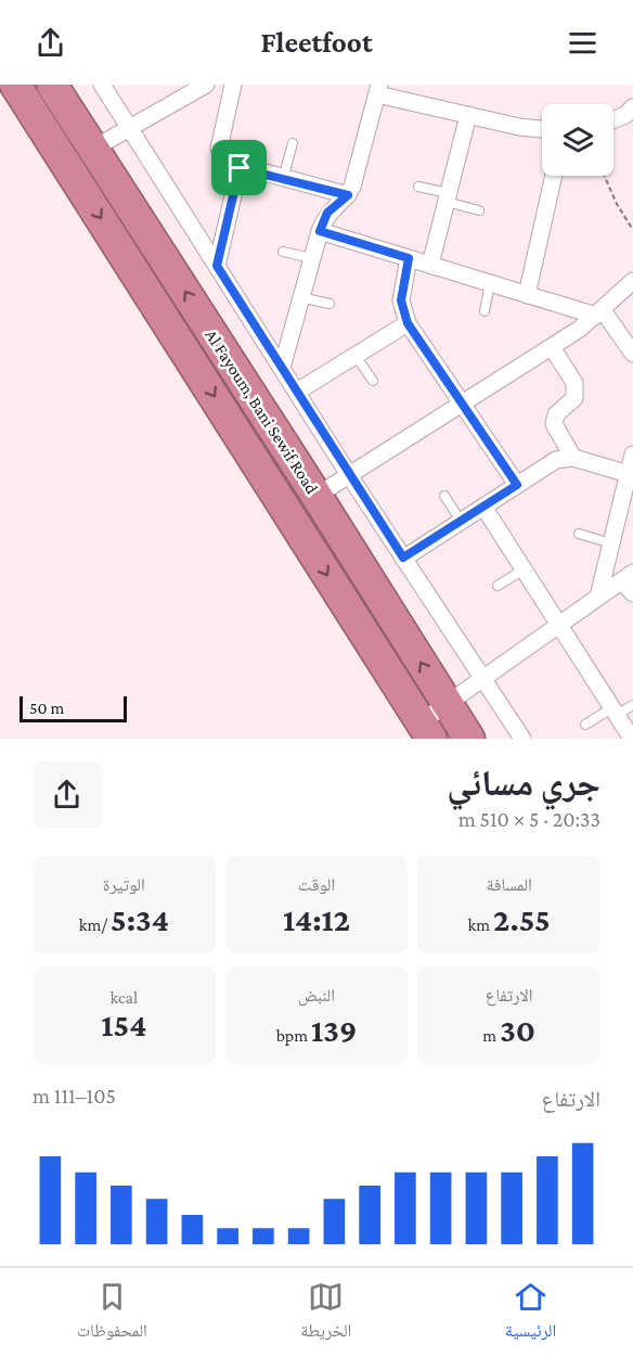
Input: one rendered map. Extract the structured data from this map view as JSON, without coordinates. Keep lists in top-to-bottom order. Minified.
{"streets":{"highway":["Al Fayoum, Bani Sewif Road"]},"scale_bar":"50 m","page":{"header":"Fleetfoot","scale":"50 m","heading":["جري مسائي","20:33 · 5 × 510 m"],"stats":[["المسافة","2.55 km"],["الوقت","14:12"],["الوتيرة","5:34 /km"],["الارتفاع","30 m"],["النبض","139 bpm"],["kcal","154"]],"chart":["الارتفاع","105–111 m"],"tabs":["الرئيسية","الخريطة","المحفوظات"]}}
